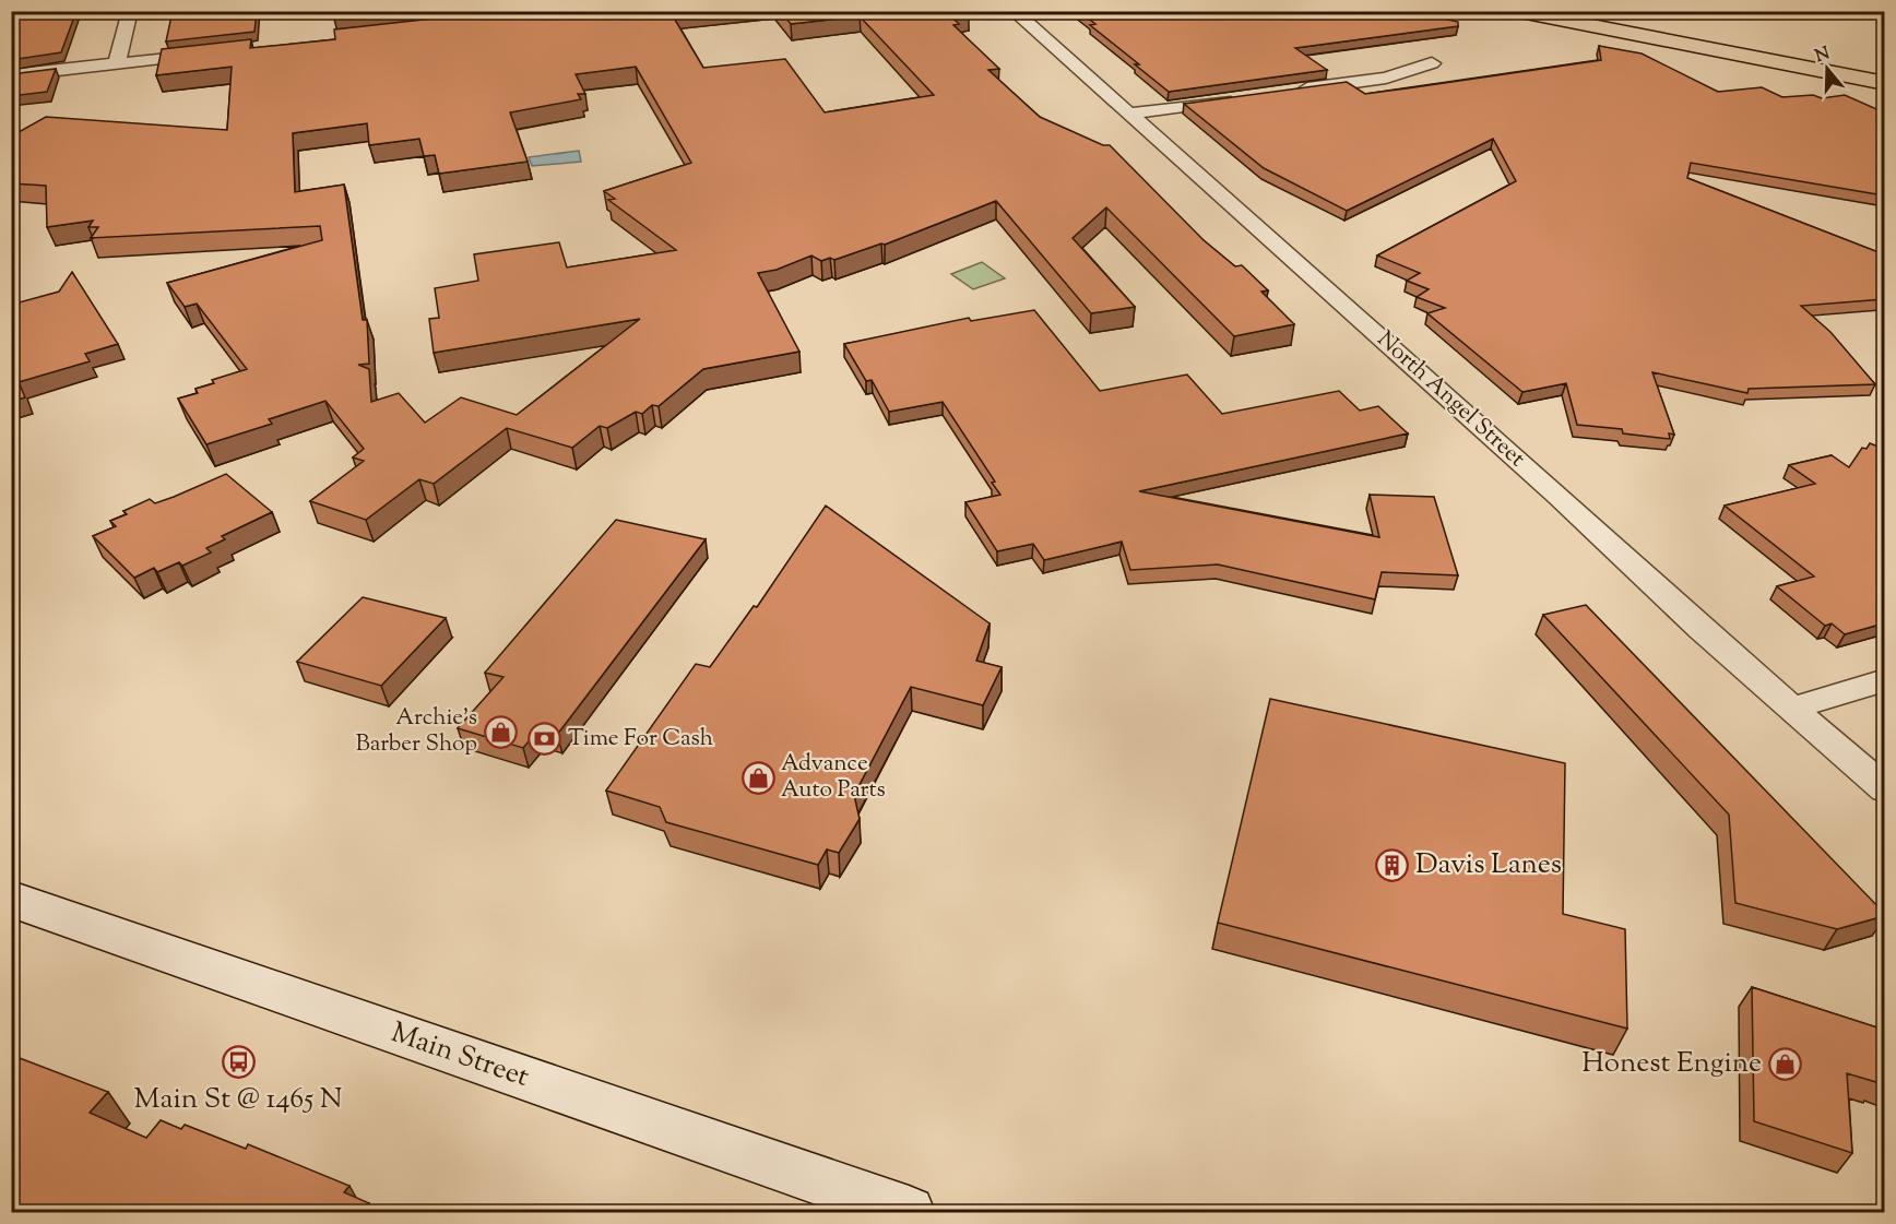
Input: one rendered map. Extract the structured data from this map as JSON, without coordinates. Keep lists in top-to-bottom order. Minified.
{"streets":{"main road":["Main Street"],"street":["North Angel Street"]},"places":{"shop":["Archie's Barber Shop","Advance Auto Parts","Honest Engine"],"bank":["Time For Cash"],"building":["Davis Lanes"],"bus stop":["Main St @ 1465 N"]},"north":"top"}
